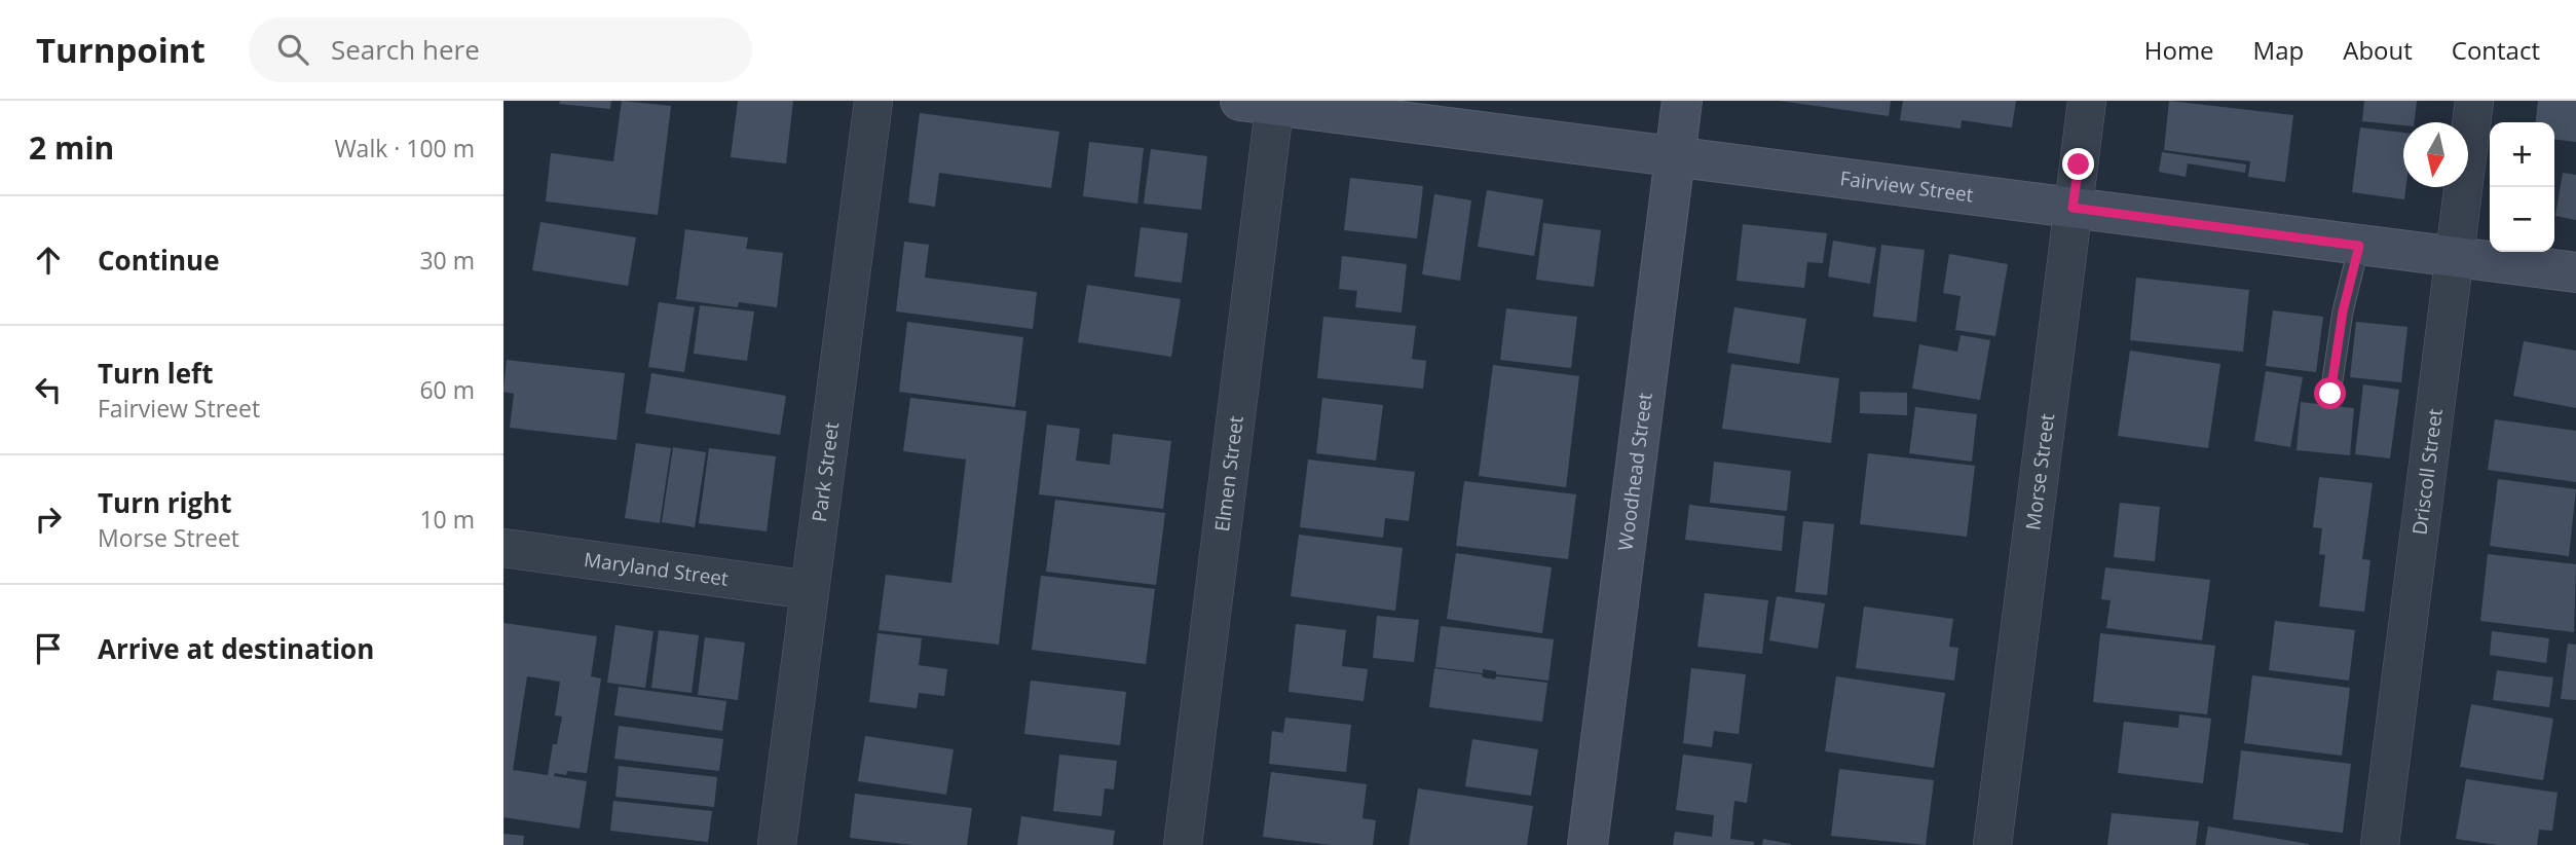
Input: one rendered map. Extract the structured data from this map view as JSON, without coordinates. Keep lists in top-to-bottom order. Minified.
{"streets":{"street":["Fairview Street","Park Street","Elmen Street","Woodhead Street","Morse Street","Driscoll Street","Maryland Street"]},"crossings":[["Fairview Street","Elmen Street"],["Fairview Street","Woodhead Street"],["Fairview Street","Morse Street"],["Fairview Street","Driscoll Street"],["Park Street","Maryland Street"]],"north":"bottom","page":{"header":"Turnpoint","search":"Search here","nav":["Home","Map","About","Contact"],"heading":["2 min","Walk · 100 m"],"map_buttons":["+","−"],"list":[["Continue","30 m"],["Turn left","Fairview Street","60 m"],["Turn right","Morse Street","10 m"],"Arrive at destination"]}}
